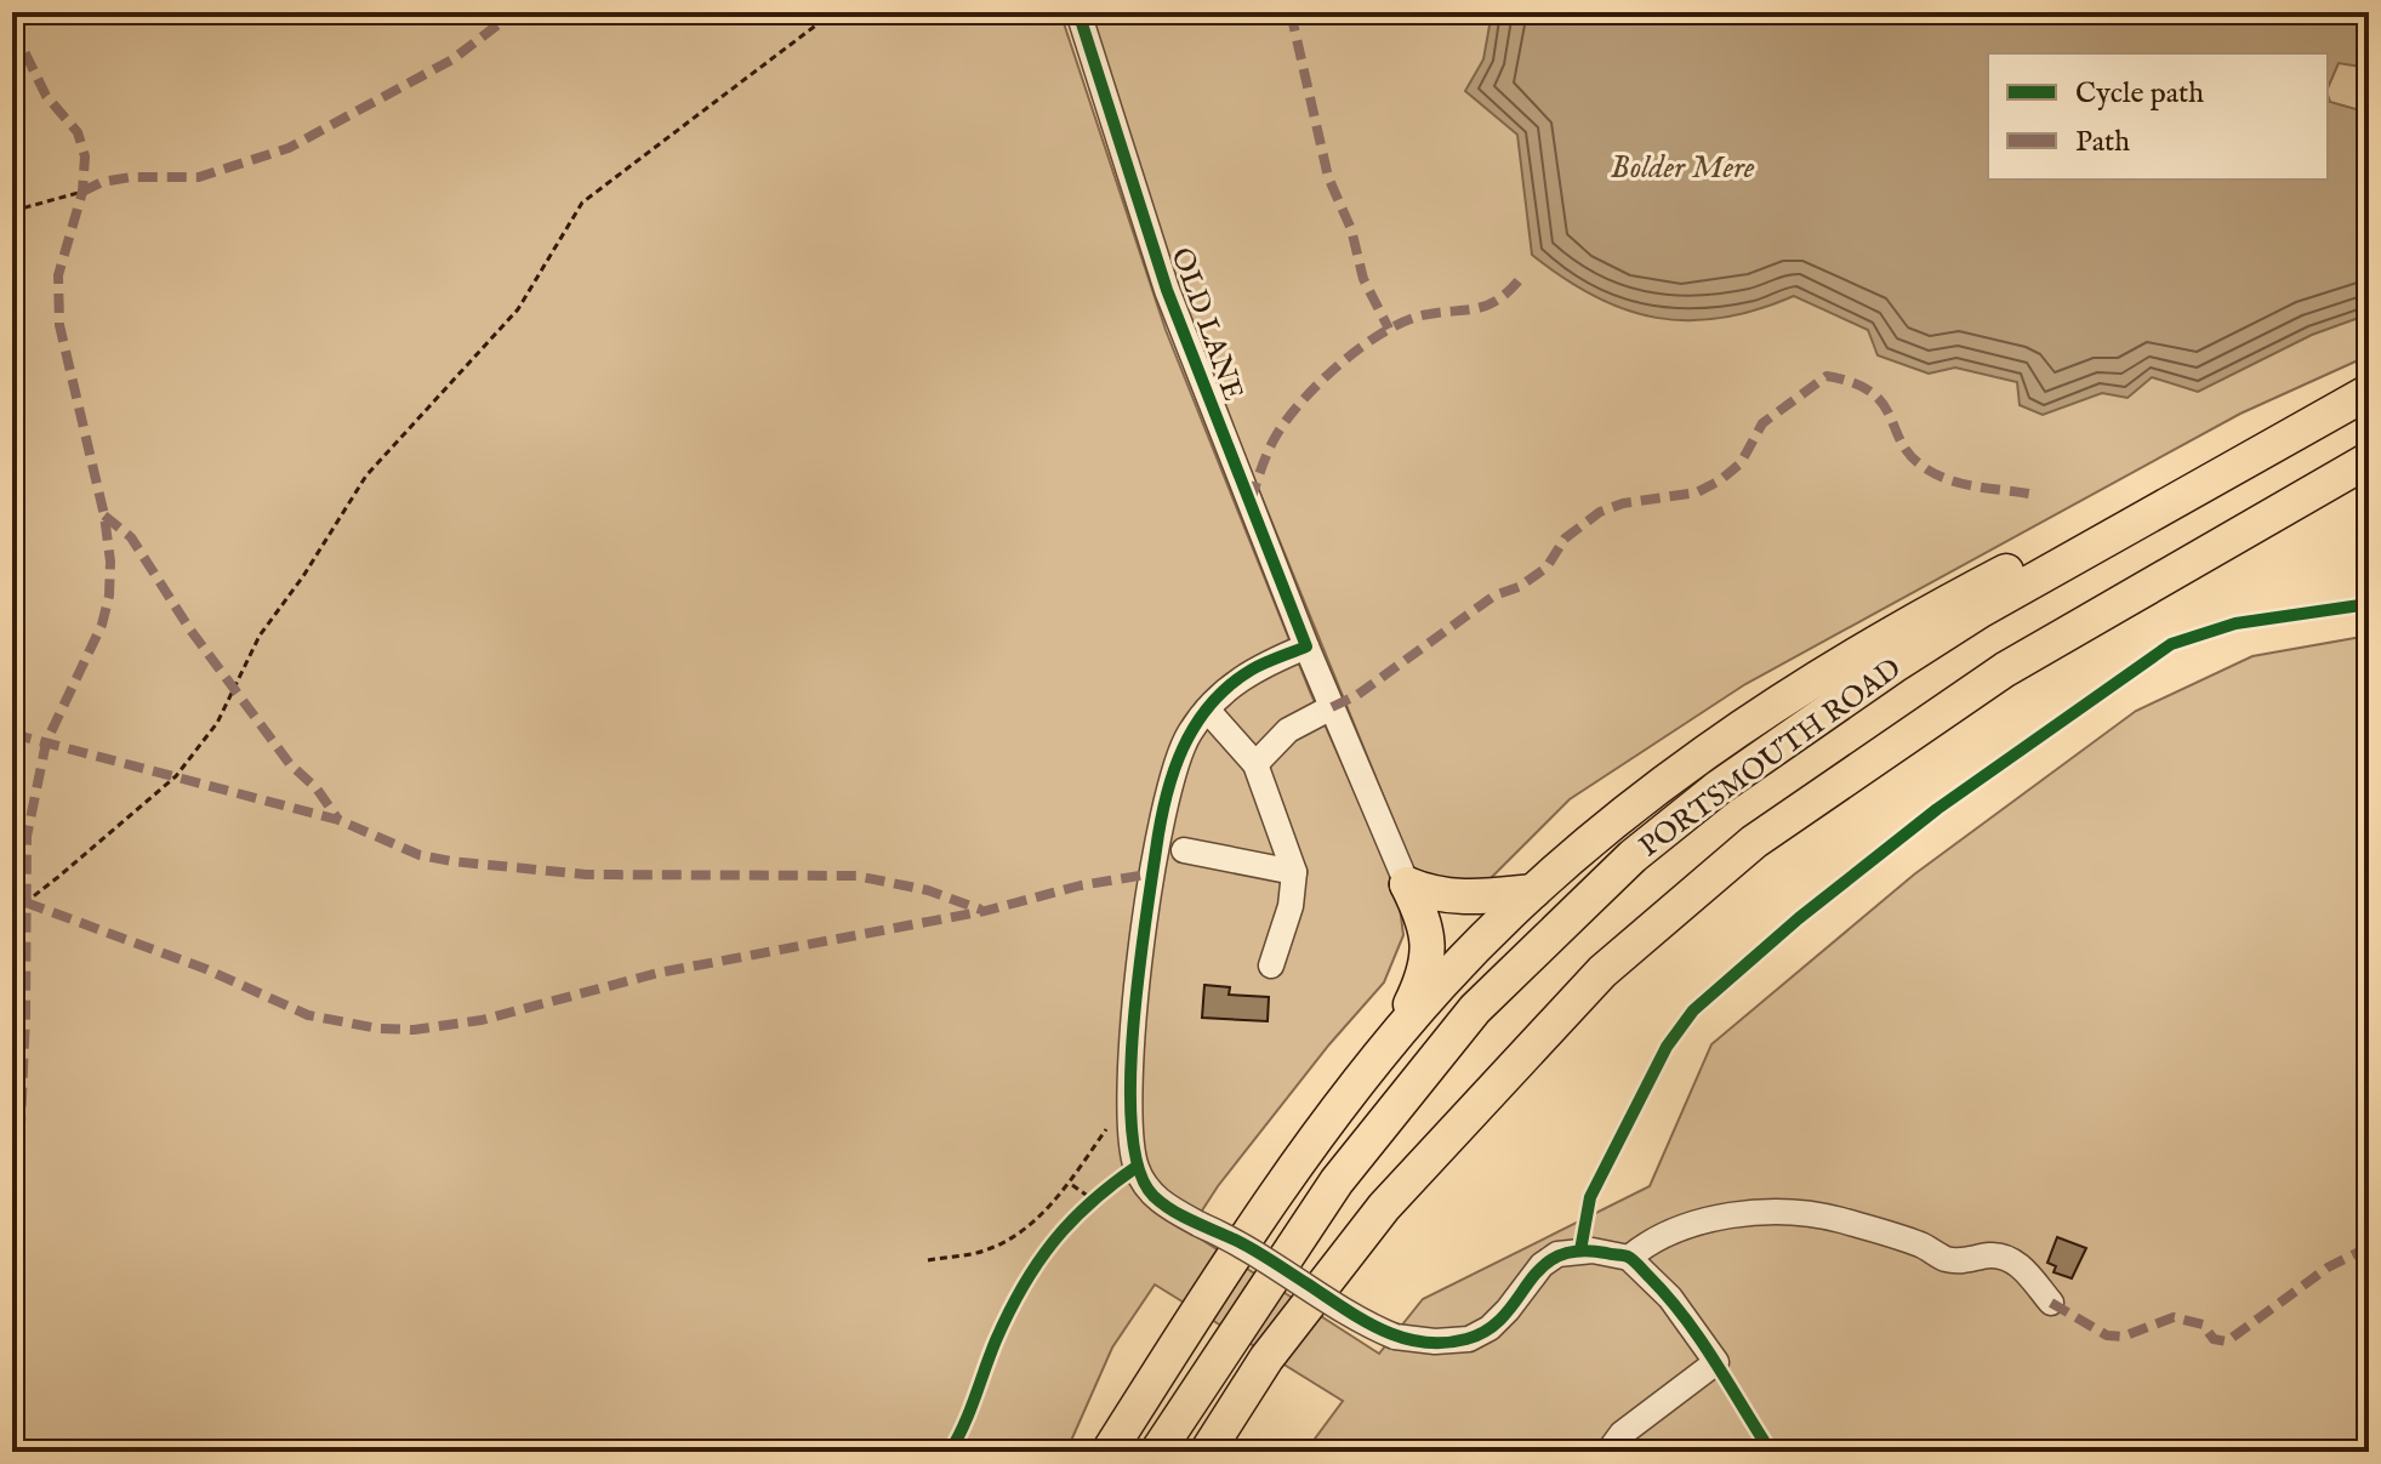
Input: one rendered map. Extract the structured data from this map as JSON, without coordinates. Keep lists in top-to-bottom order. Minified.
{"streets":{"highway":["PORTSMOUTH ROAD"],"street":["OLD LANE"]},"water":["Bolder Mere"],"legend":["Cycle path","Path"]}
